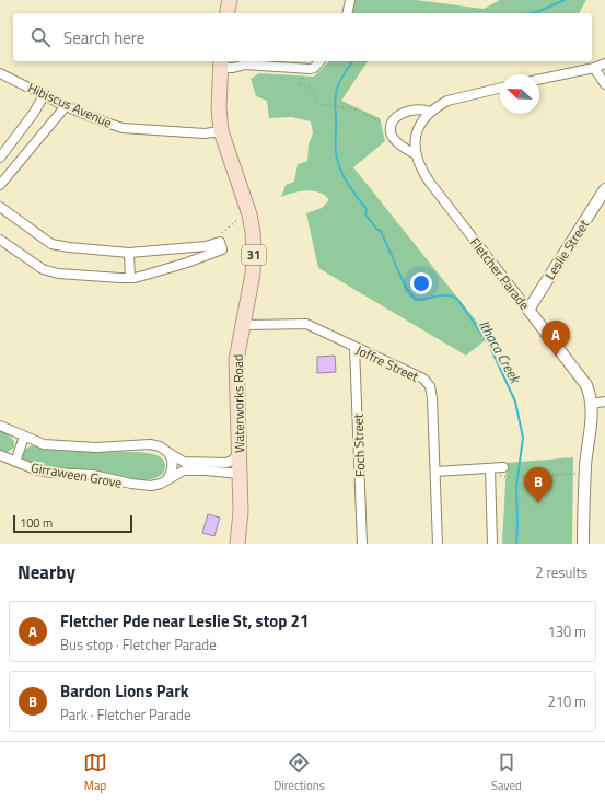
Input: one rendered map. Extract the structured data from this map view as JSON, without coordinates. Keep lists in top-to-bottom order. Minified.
{"streets":{"main road":["31","Waterworks Road"],"street":["Hibiscus Avenue","Leslie Street","Fletcher Parade","Joffre Street","Foch Street","Girraween Grove"]},"crossings":[["Hibiscus Avenue","Waterworks Road"],["Leslie Street","Fletcher Parade"],["Joffre Street","Waterworks Road"],["Joffre Street","Foch Street"],["Waterworks Road","Girraween Grove"]],"water":["Ithaca Creek"],"scale_bar":"100 m","north":"top left","page":{"search":"Search here","pins":["A","B"],"scale":"100 m","heading":["Nearby","2 results"],"list":[{"mark":"A","name":"Fletcher Pde near Leslie St, stop 21","note":"Bus stop · Fletcher Parade","value":"130 m"},{"mark":"B","name":"Bardon Lions Park","note":"Park · Fletcher Parade","value":"210 m"}],"nav":["Map","Directions","Saved"]}}
